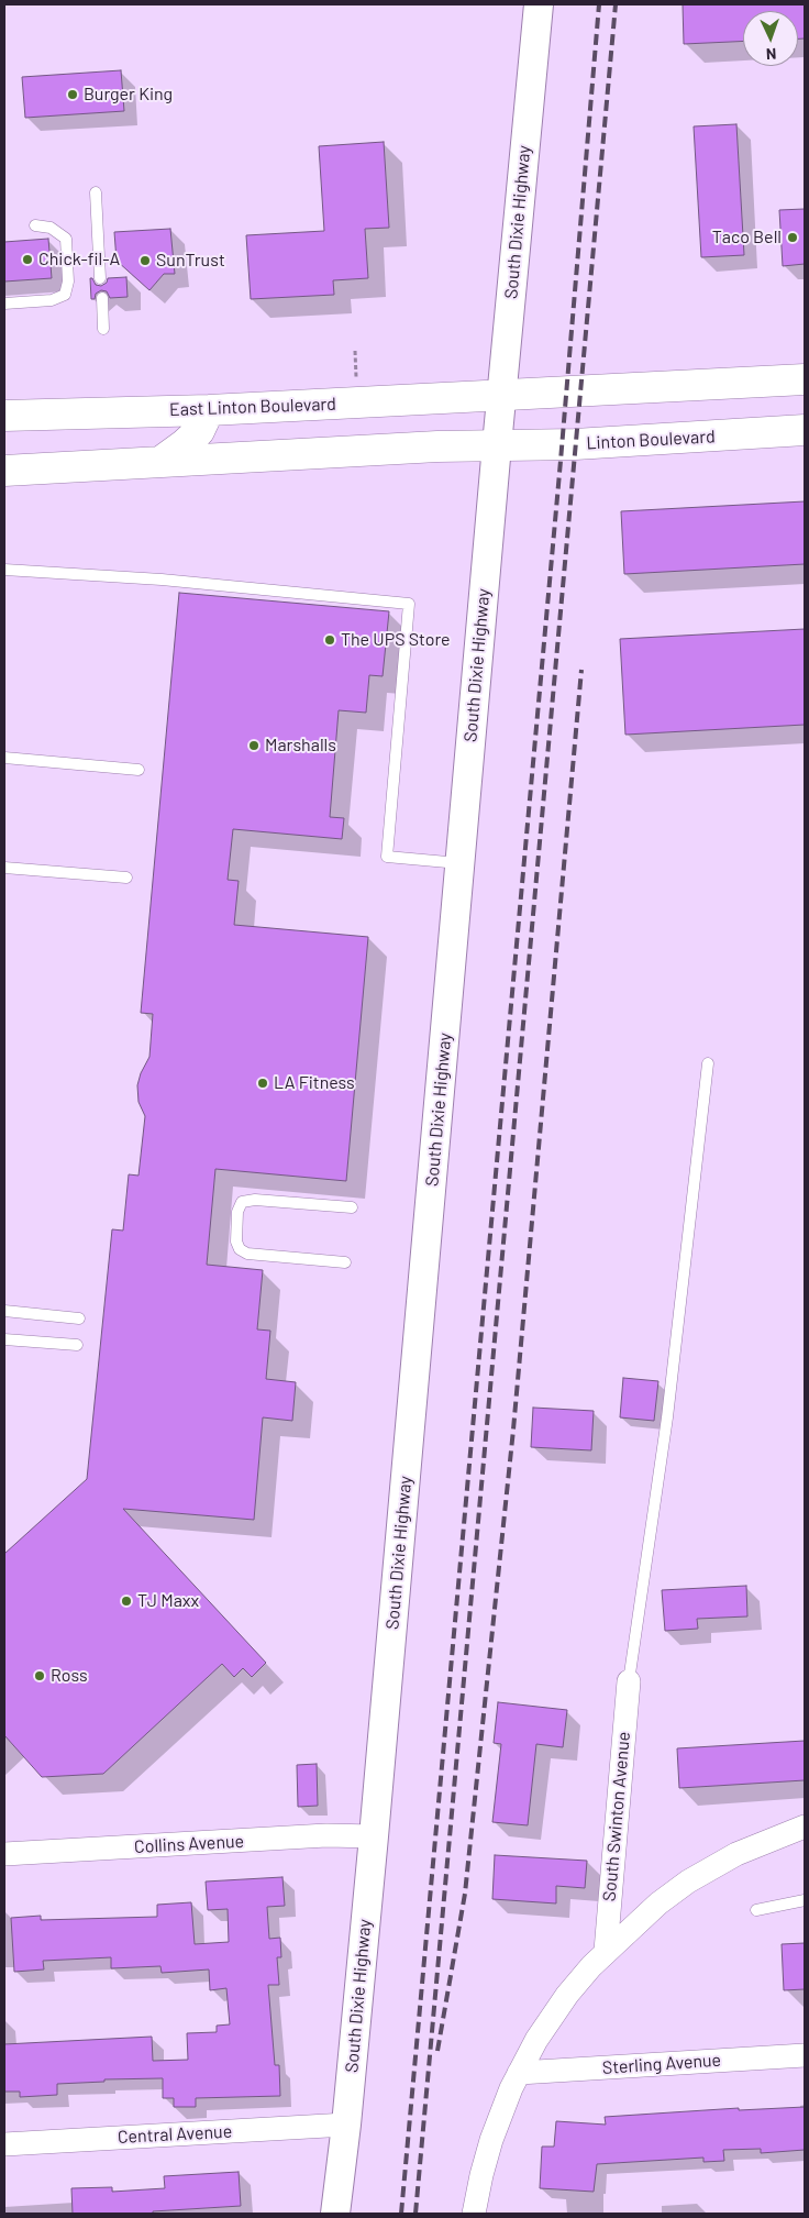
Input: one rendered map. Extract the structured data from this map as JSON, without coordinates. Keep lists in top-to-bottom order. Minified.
{"streets":{"main road":["East Linton Boulevard","Linton Boulevard"],"street":["South Dixie Highway","South Swinton Avenue","Collins Avenue","Sterling Avenue","Central Avenue"]},"crossings":[["South Dixie Highway","East Linton Boulevard"],["South Dixie Highway","Linton Boulevard"],["South Dixie Highway","Collins Avenue"],["South Dixie Highway","Central Avenue"],["South Swinton Avenue","Sterling Avenue"]],"places":["Burger King","Taco Bell","Chick-fil-A","SunTrust","The UPS Store","Marshalls","LA Fitness","TJ Maxx","Ross"],"north":"bottom"}
